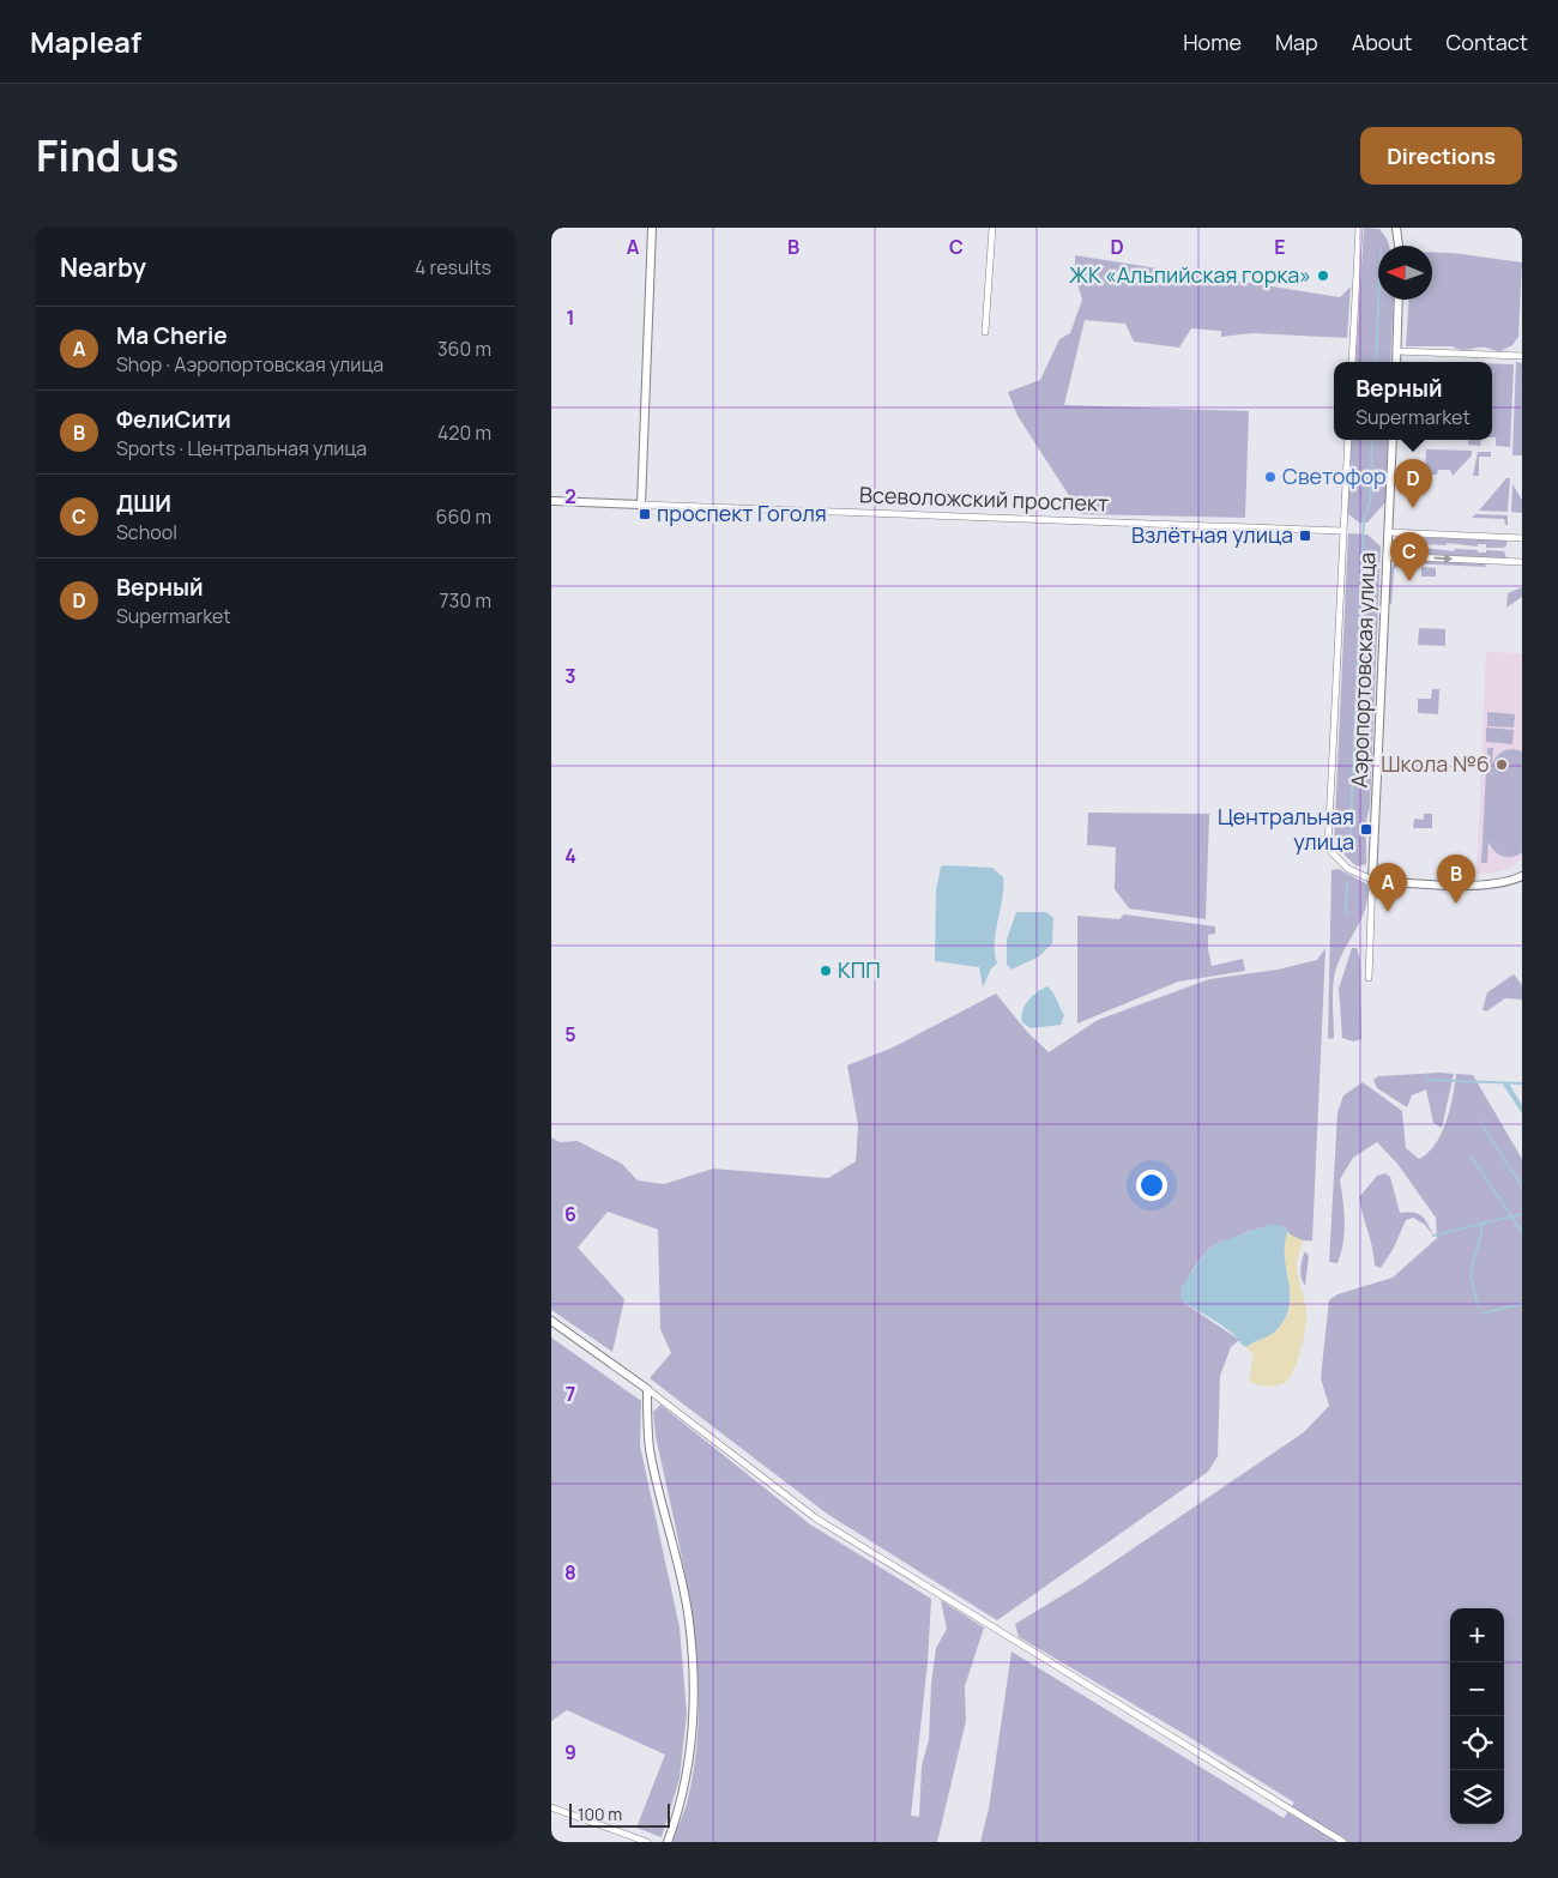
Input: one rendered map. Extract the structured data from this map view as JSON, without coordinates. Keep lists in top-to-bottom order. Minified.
{"streets":{"street":["Всеволожский проспект","Аэропортовская улица"]},"places":{"other":["ЖК «Альпийская горка»","Светофор","Школа №6","КПП"],"transit":["проспект Гоголя","Взлётная улица","Центральная улица"]},"scale_bar":"100 m","north":"left","page":{"header":"Mapleaf","nav":["Home","Map","About","Contact"],"title":"Find us","buttons":"Directions","heading":["Nearby","4 results"],"list":[{"mark":"A","name":"Ma Cherie","note":"Shop · Аэропортовская улица","value":"360 m"},{"mark":"B","name":"ФелиСити","note":"Sports · Центральная улица","value":"420 m"},{"mark":"C","name":"ДШИ","note":"School","value":"660 m"},{"mark":"D","name":"Верный","note":"Supermarket","value":"730 m"}],"popup":["Верный","Supermarket"],"pins":["D","C","B","A"],"map_buttons":["+","−"],"scale":"100 m"},"grid":{"columns":["A","B","C","D","E"],"rows":["1","2","3","4","5","6","7","8","9"]}}
